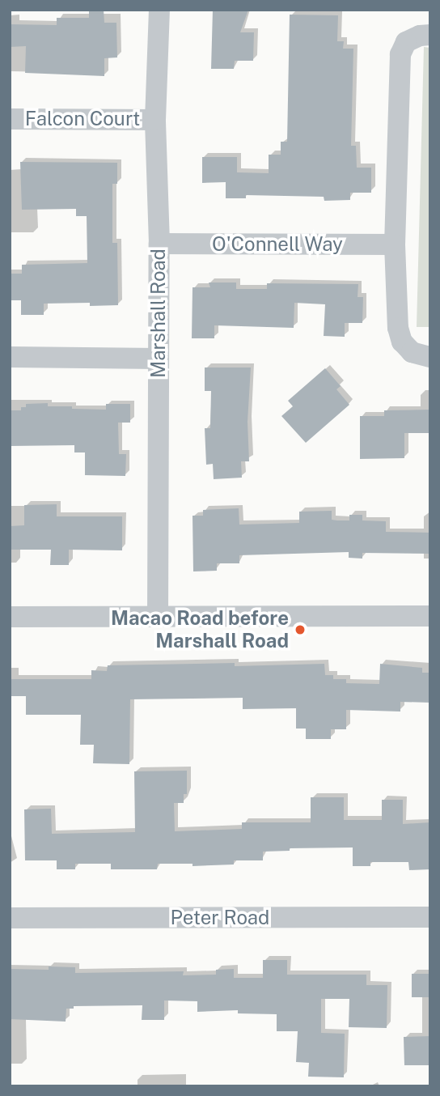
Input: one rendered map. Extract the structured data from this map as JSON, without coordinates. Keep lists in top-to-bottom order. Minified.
{"streets":{"street":["Falcon Court","O'Connell Way","Marshall Road","Peter Road"]},"crossings":[["Falcon Court","Marshall Road"],["O'Connell Way","Marshall Road"]],"places":["Macao Road before Marshall Road"]}
